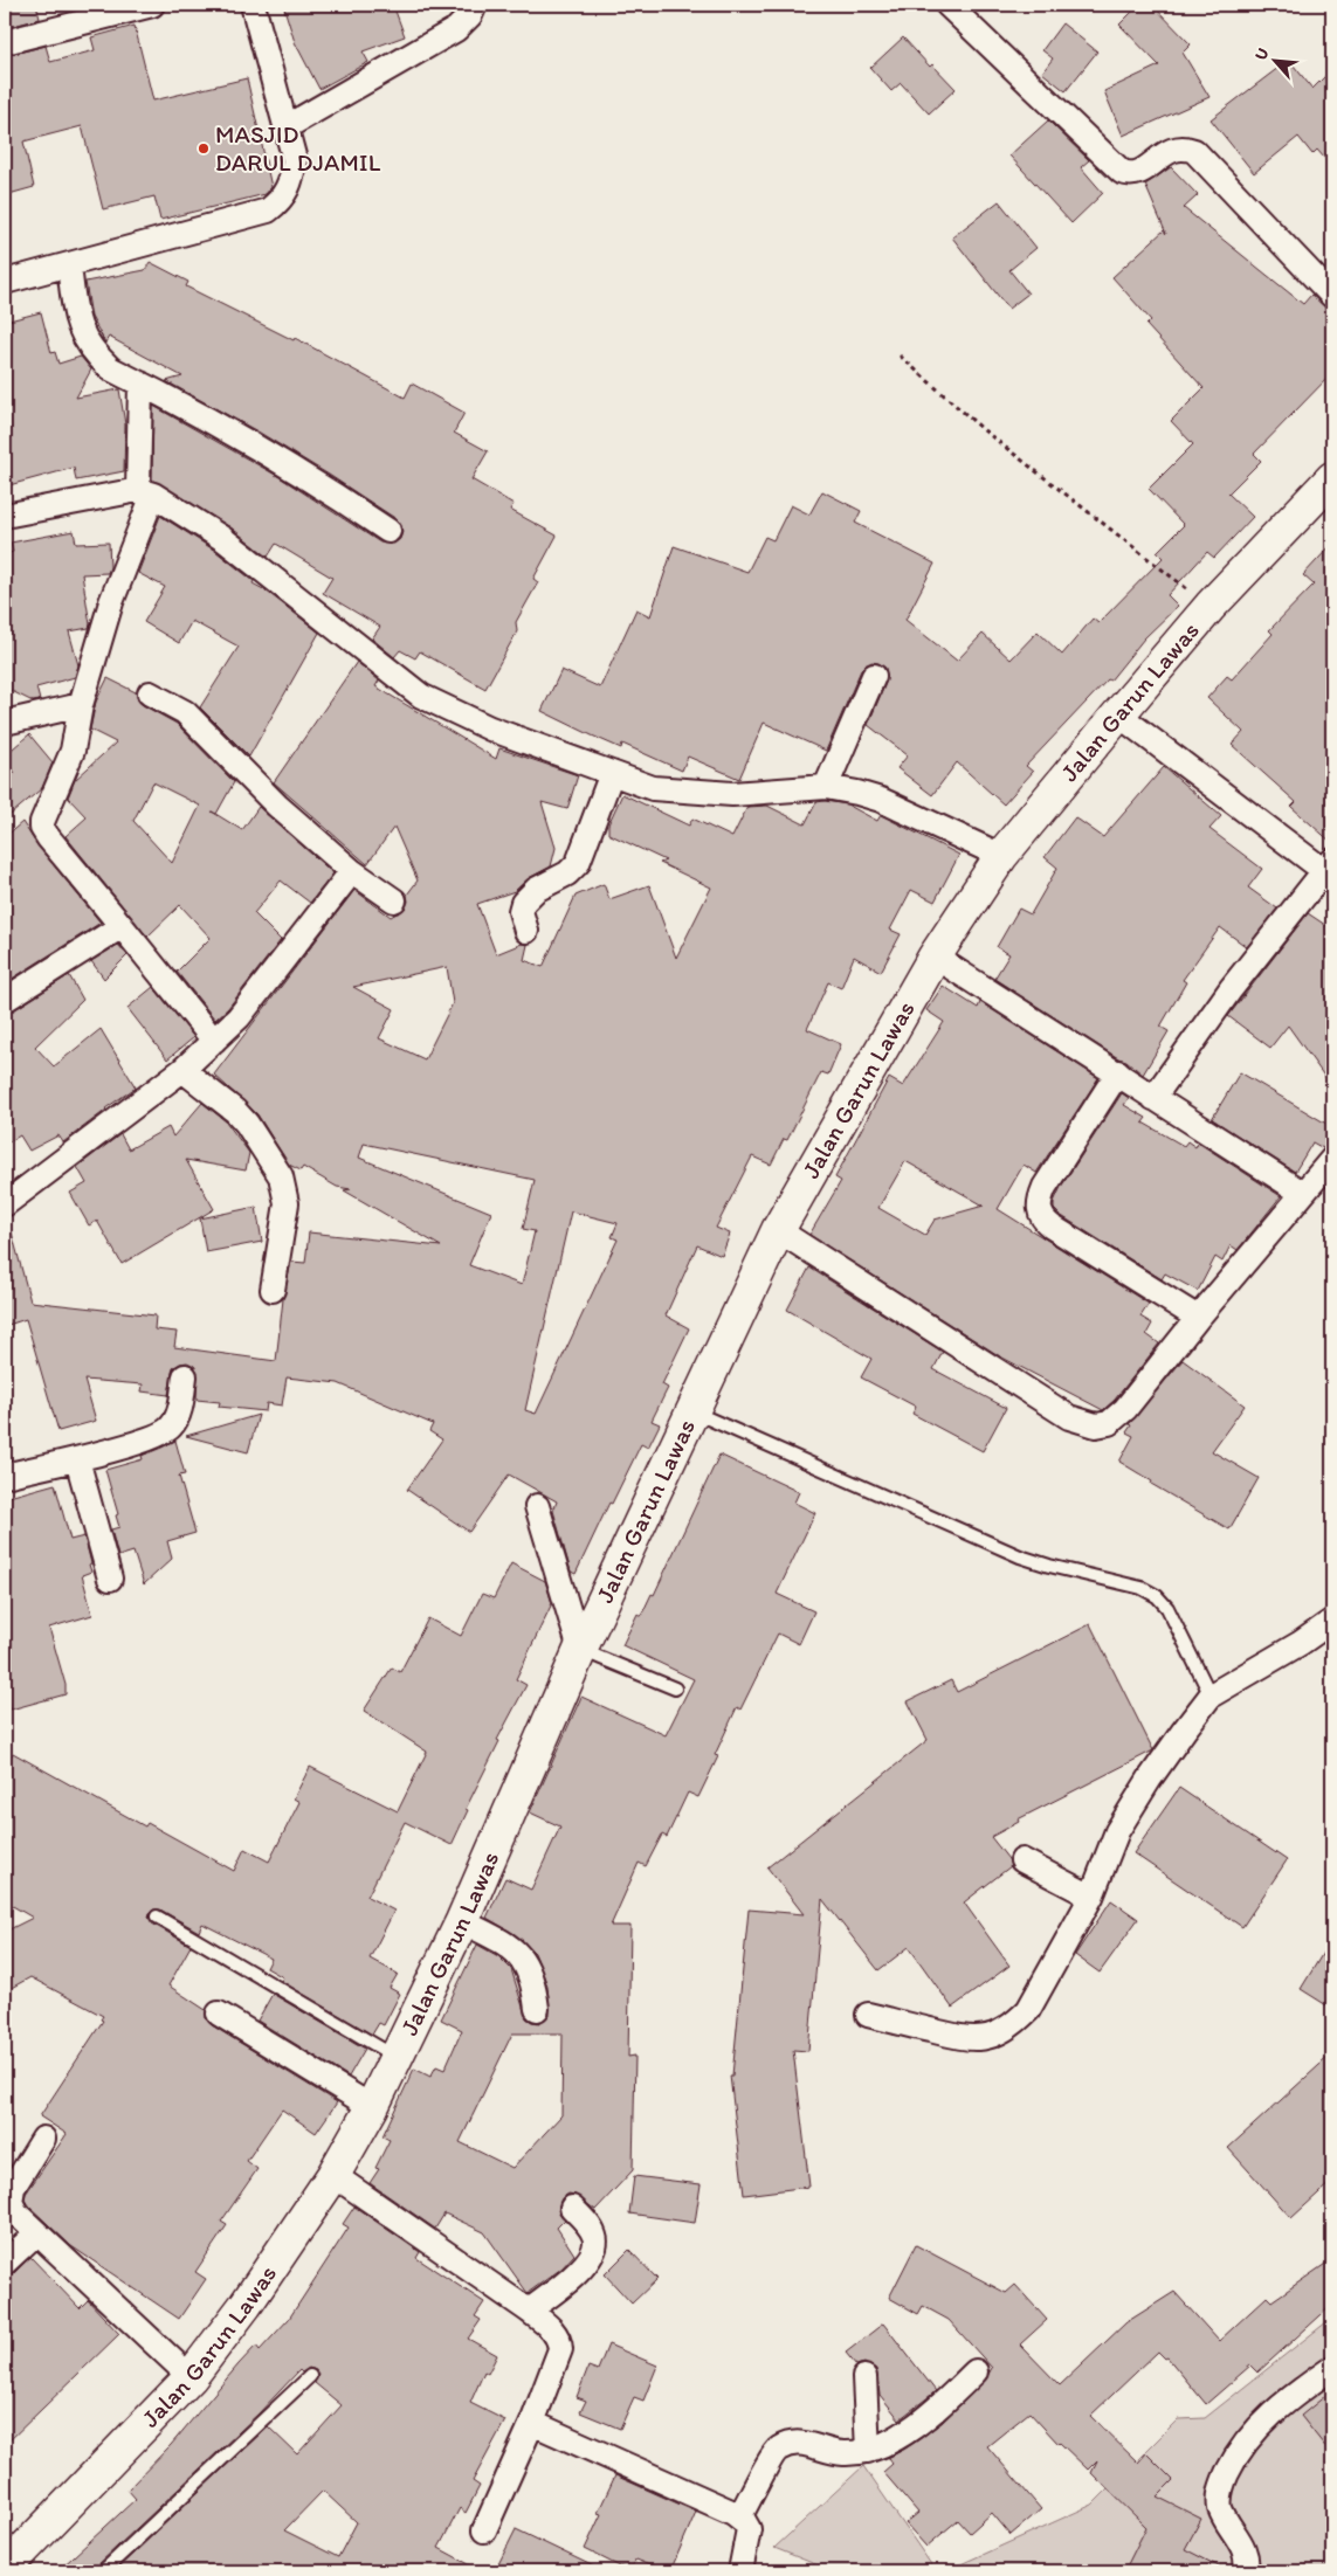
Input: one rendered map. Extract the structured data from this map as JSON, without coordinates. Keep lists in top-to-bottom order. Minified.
{"streets":{"main road":["Jalan Garun Lawas"]},"places":["MASJID DARUL DJAMIL"],"north":"top left"}
